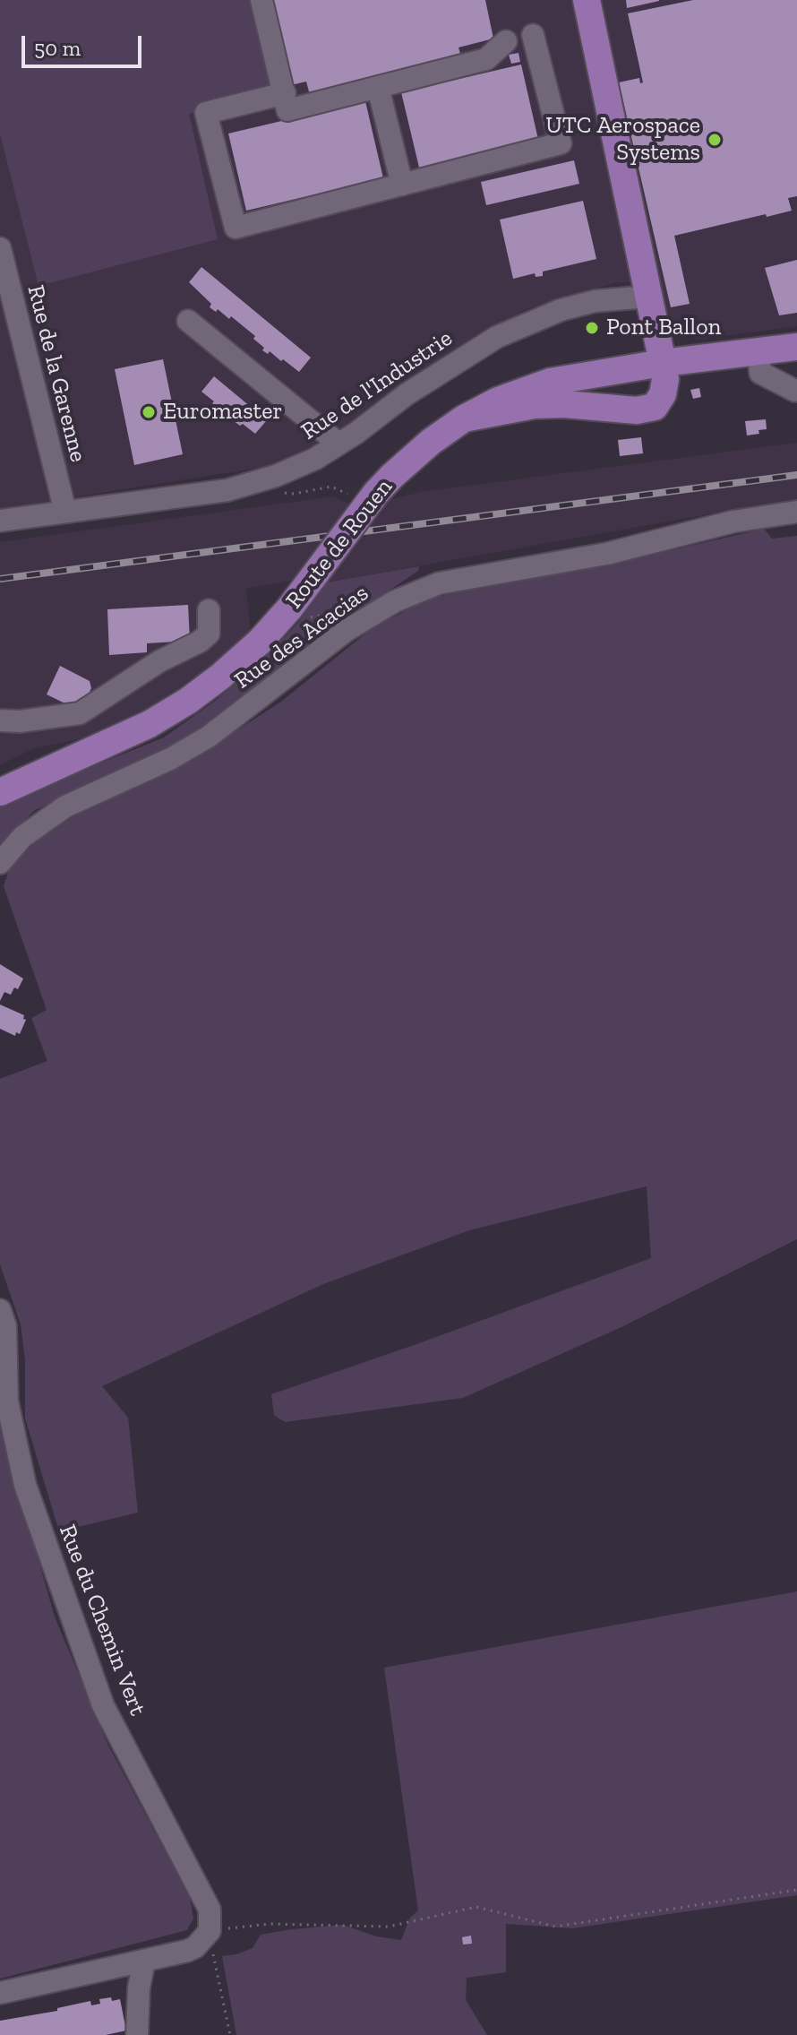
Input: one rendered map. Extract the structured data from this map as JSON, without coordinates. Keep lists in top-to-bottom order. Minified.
{"streets":{"main road":["Route de Rouen"],"street":["Rue de la Garenne","Rue de l'Industrie","Rue des Acacias","Rue du Chemin Vert"]},"crossings":[["Rue de la Garenne","Rue de l'Industrie"]],"places":["UTC Aerospace Systems","Pont Ballon","Euromaster"],"scale_bar":"50 m"}
